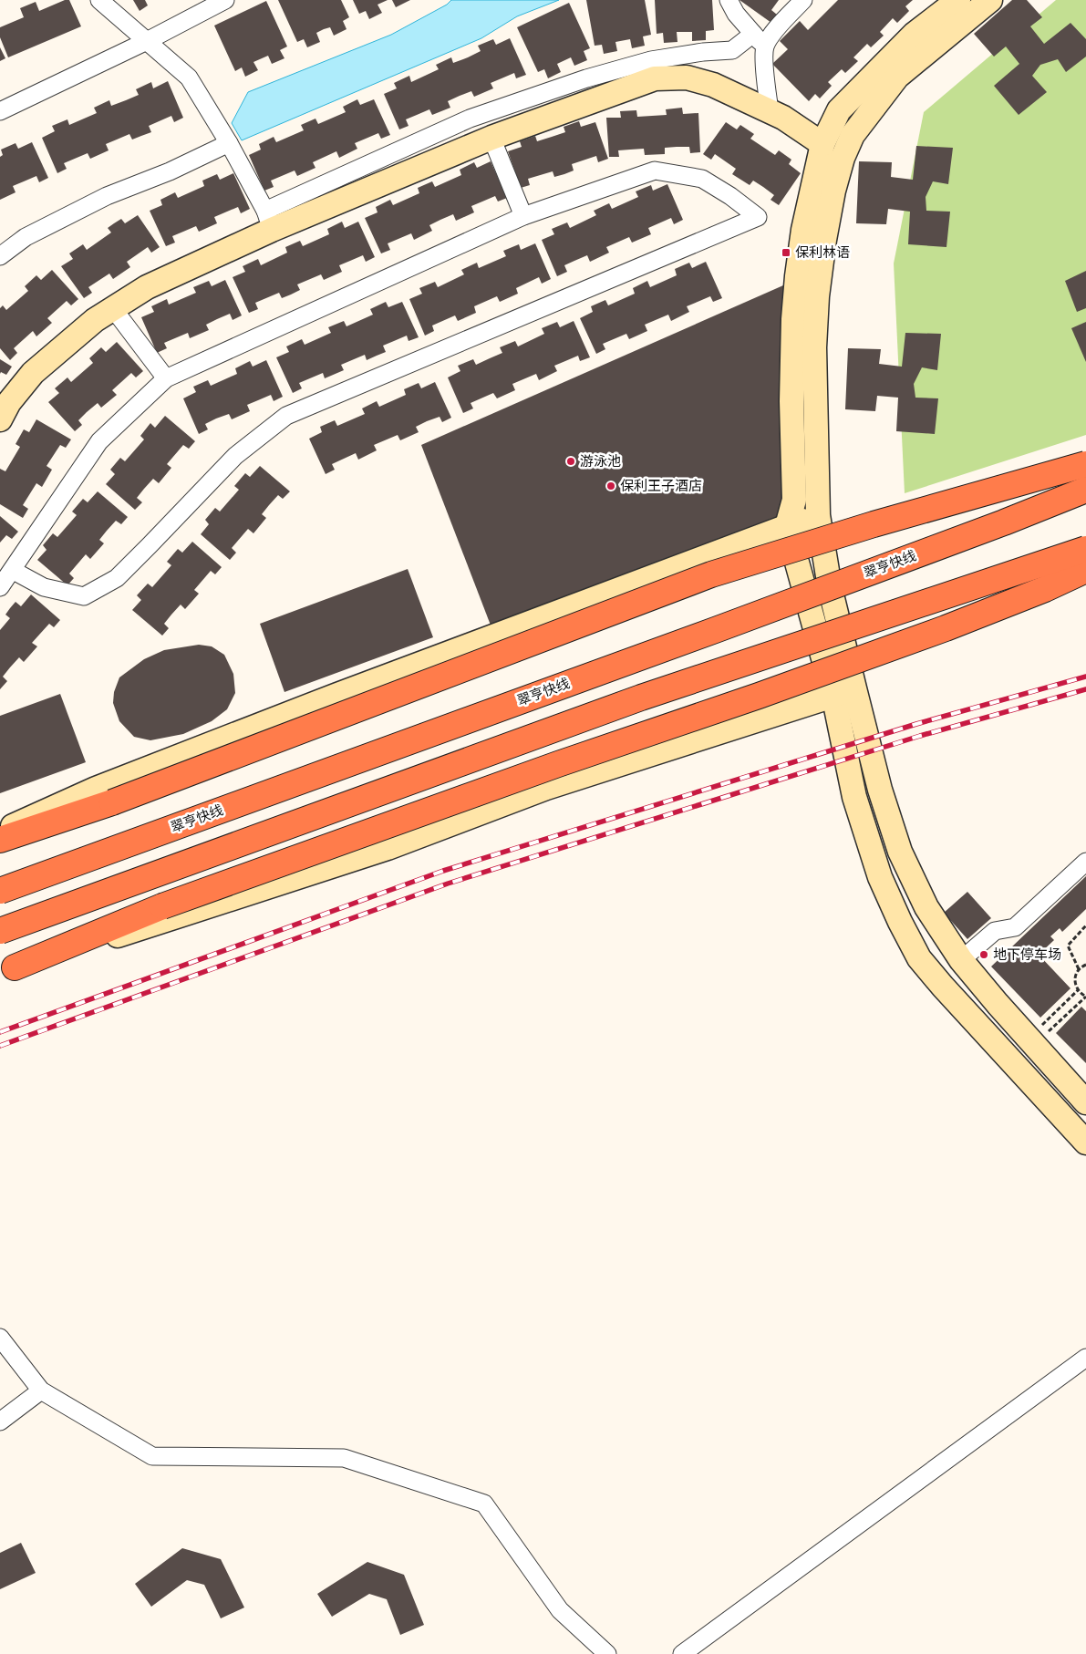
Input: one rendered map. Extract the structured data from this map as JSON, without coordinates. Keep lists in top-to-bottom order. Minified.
{"streets":{"highway":["翠亨快线"]},"places":{"transit":["保利林语"],"other":["游泳池","保利王子酒店","地下停车场"]}}
